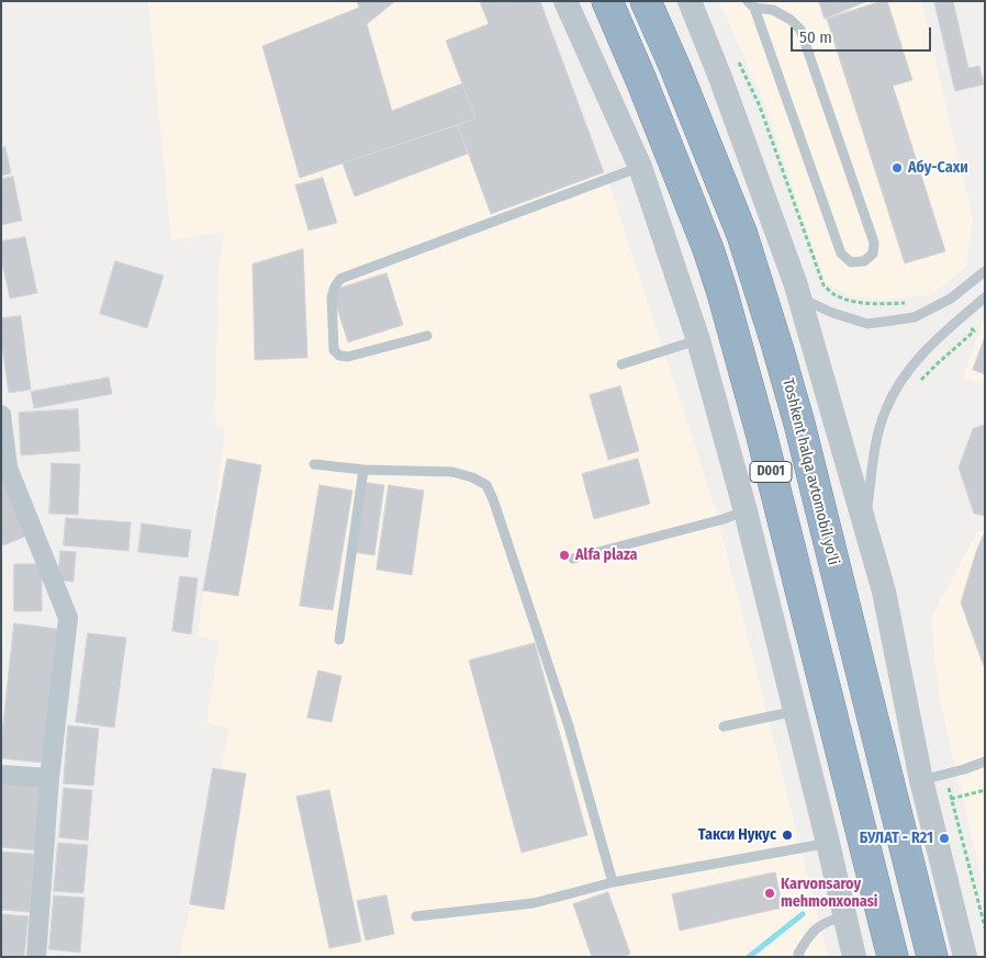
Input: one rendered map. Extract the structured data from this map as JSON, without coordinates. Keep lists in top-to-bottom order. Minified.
{"streets":{"highway":["D001","Toshkent halqa avtomobil yo'li"]},"places":["Абу-Сахи","Alfa plaza","Такси Нукус","БУЛАТ - R21","Karvonsaroy mehmonxonasi"],"scale_bar":"50 m"}
